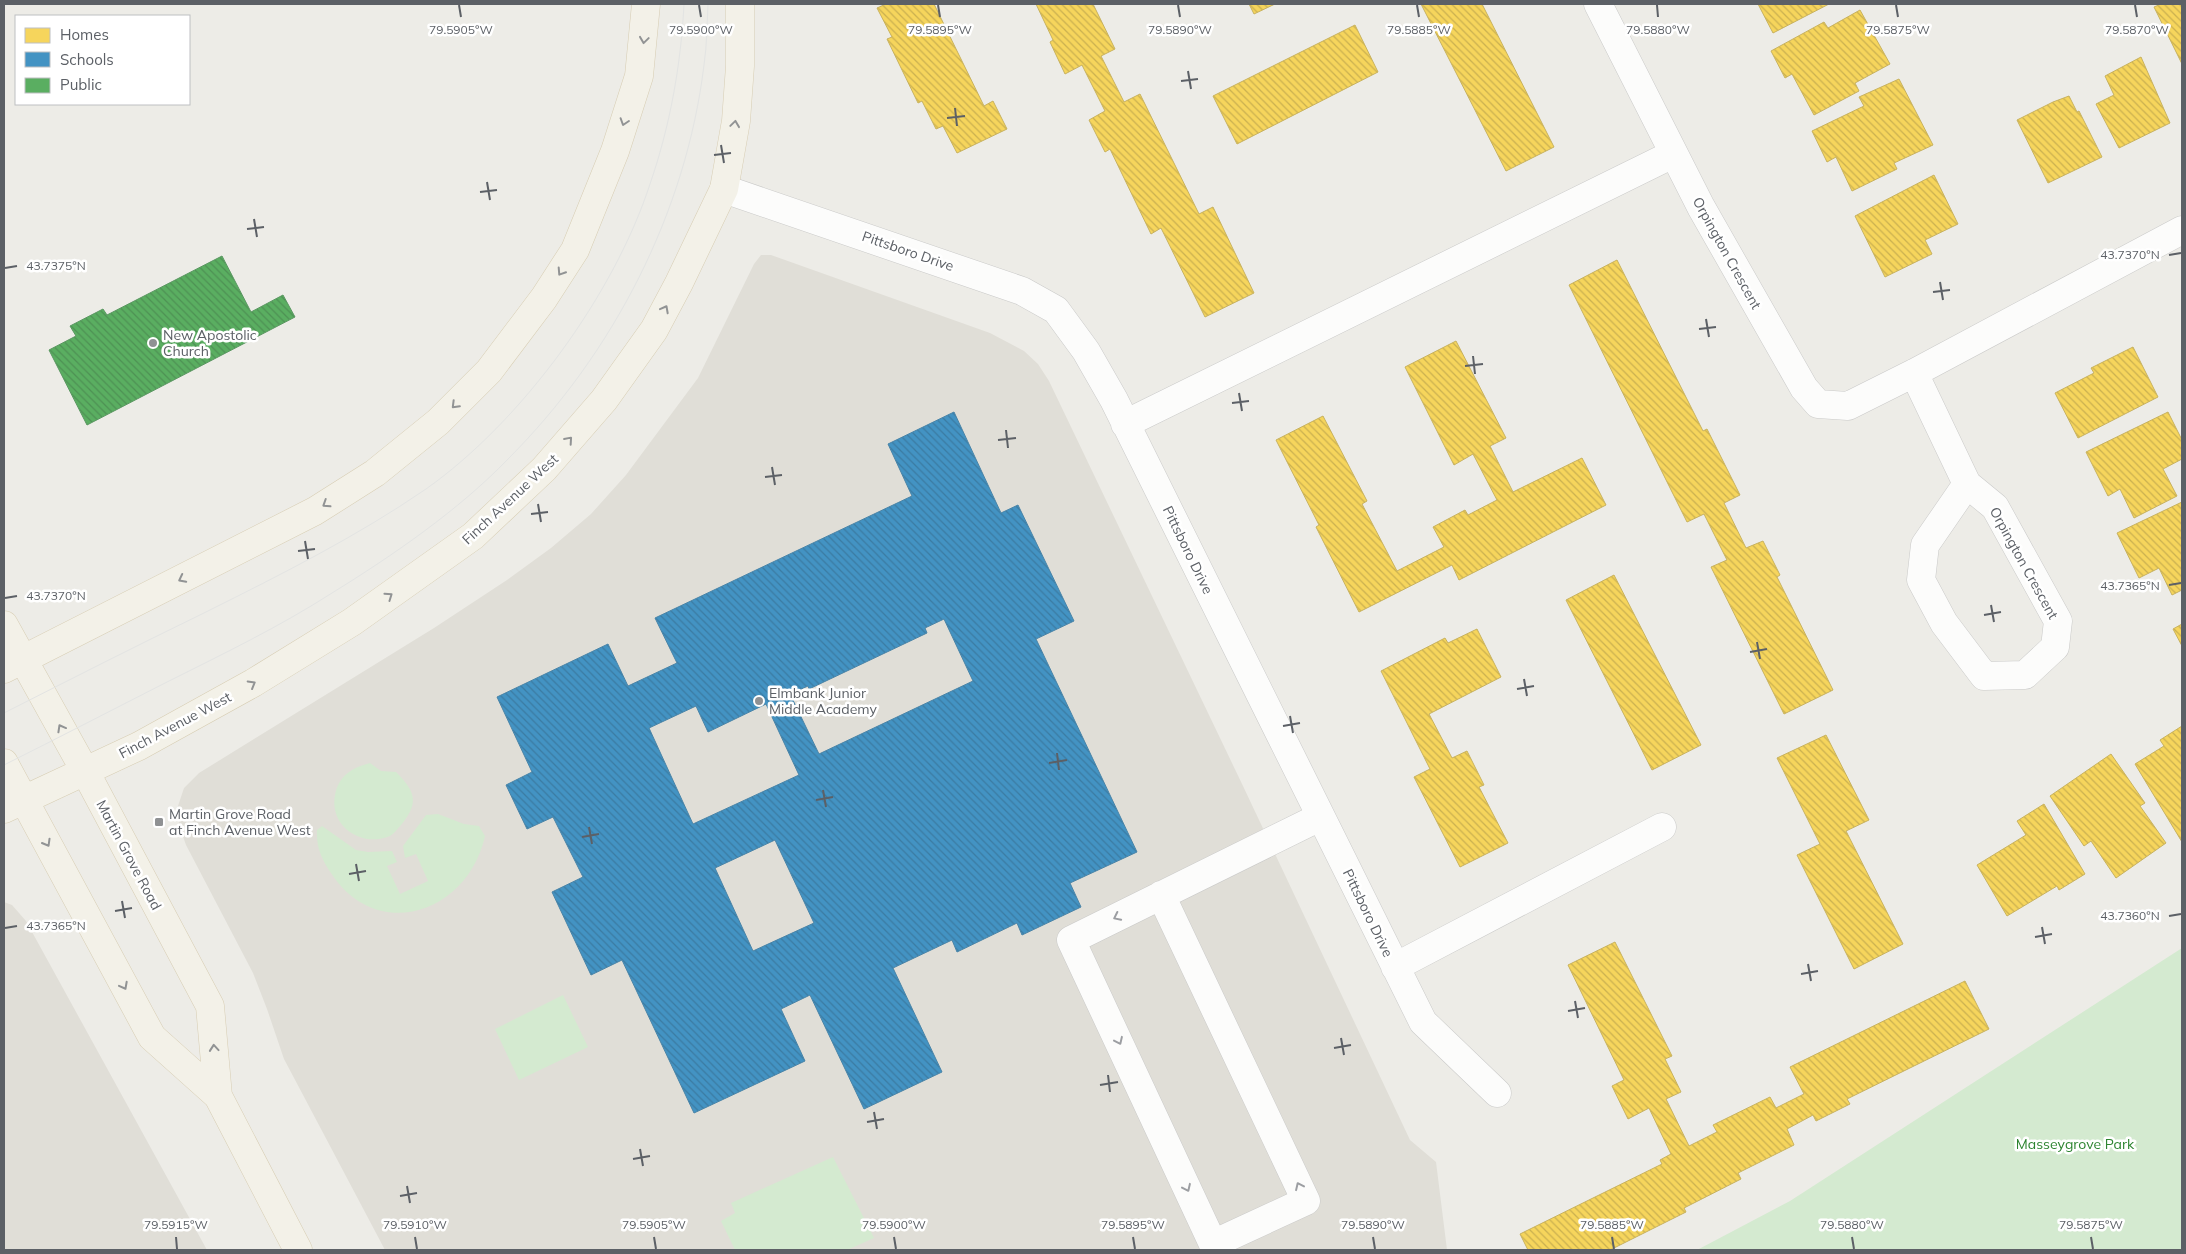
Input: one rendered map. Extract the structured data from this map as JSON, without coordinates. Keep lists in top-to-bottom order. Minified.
{"streets":{"main road":["Finch Avenue West","Martin Grove Road"],"street":["Pittsboro Drive","Orpington Crescent"]},"crossings":[["Pittsboro Drive","Finch Avenue West"],["Finch Avenue West","Martin Grove Road"]],"parks":["Masseygrove Park"],"places":{"other":["New Apostolic Church","Elmbank Junior Middle Academy"],"transit":["Martin Grove Road at Finch Avenue West"]},"legend":["Homes","Schools","Public"],"coordinates":["79.5905°W","79.5900°W","79.5895°W","79.5890°W","79.5885°W","79.5880°W","79.5875°W","79.5870°W","43.7370°N","43.7375°N","43.7365°N","43.7360°N","79.5915°W","79.5910°W"]}
